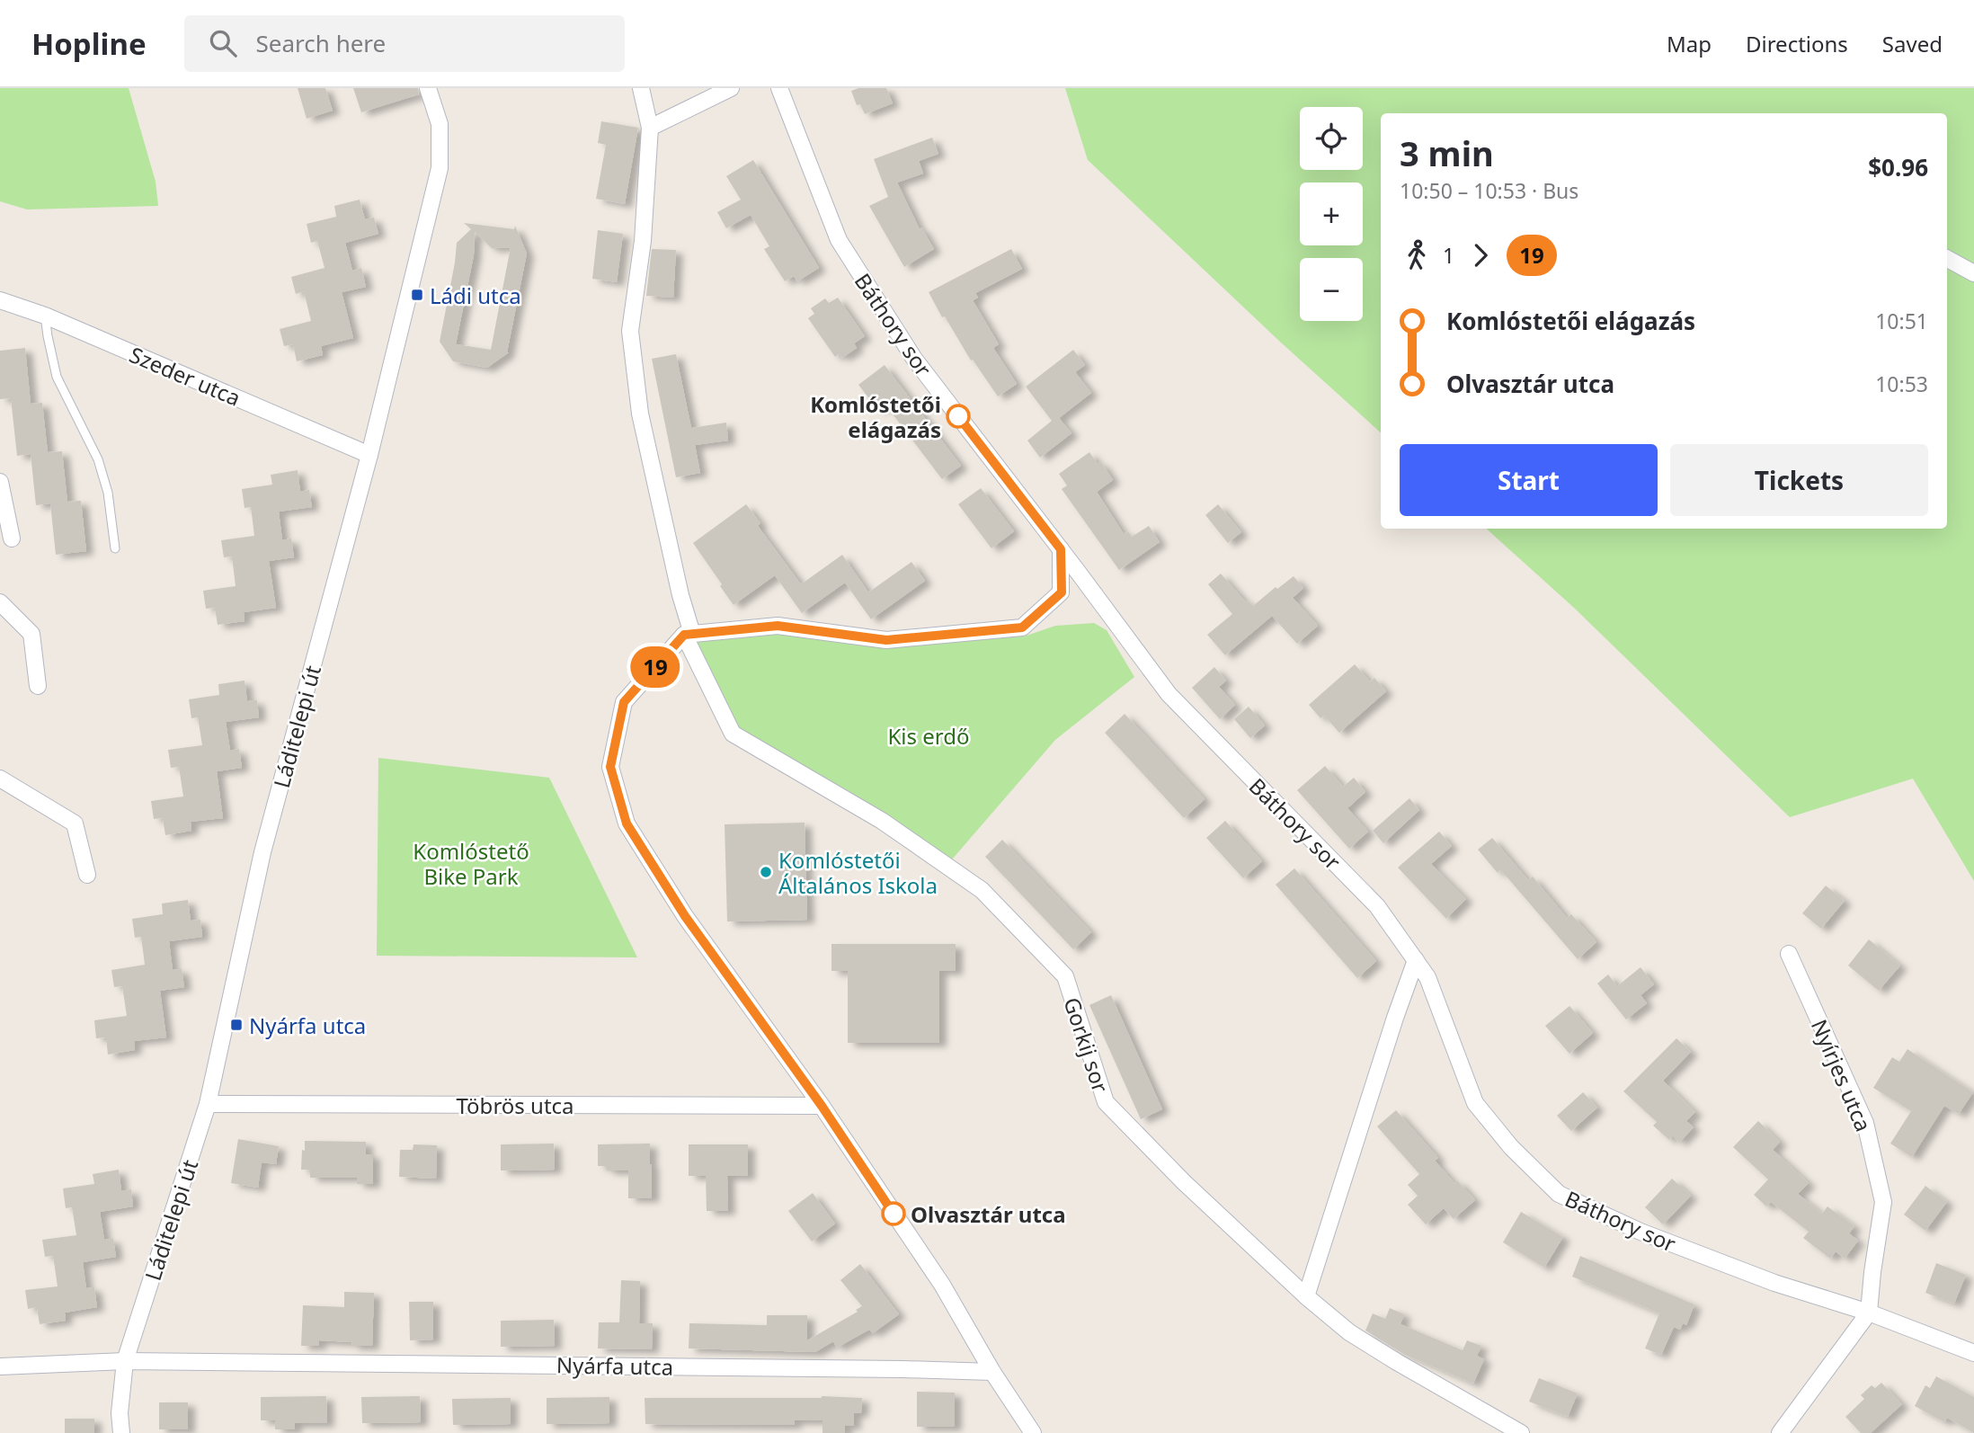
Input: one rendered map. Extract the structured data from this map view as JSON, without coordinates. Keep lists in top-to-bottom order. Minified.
{"streets":{"street":["Báthory sor","Szeder utca","Láditelepi út","Gorkij sor","Nyírjes utca","Töbrös utca","Nyárfa utca"]},"crossings":[["Báthory sor","Nyírjes utca"],["Szeder utca","Láditelepi út"],["Láditelepi út","Töbrös utca"],["Láditelepi út","Nyárfa utca"]],"parks":["Kis erdő","Komlóstető Bike Park"],"places":{"transit":["Ládi utca","Nyárfa utca"],"other":["Komlóstetői elágazás","Komlóstetői Általános Iskola","Olvasztár utca"]},"lines":["bus line 19"],"page":{"header":"Hopline","search":"Search here","nav":["Map","Directions","Saved"],"on_map":"19","map_buttons":["+","−"],"heading":["3 min","10:50 – 10:53 · Bus","$0.96"],"legs":["1","19"],"list":[{"name":"Komlóstetői elágazás","value":"10:51"},{"name":"Olvasztár utca","value":"10:53"}],"buttons":["Start","Tickets"]}}
